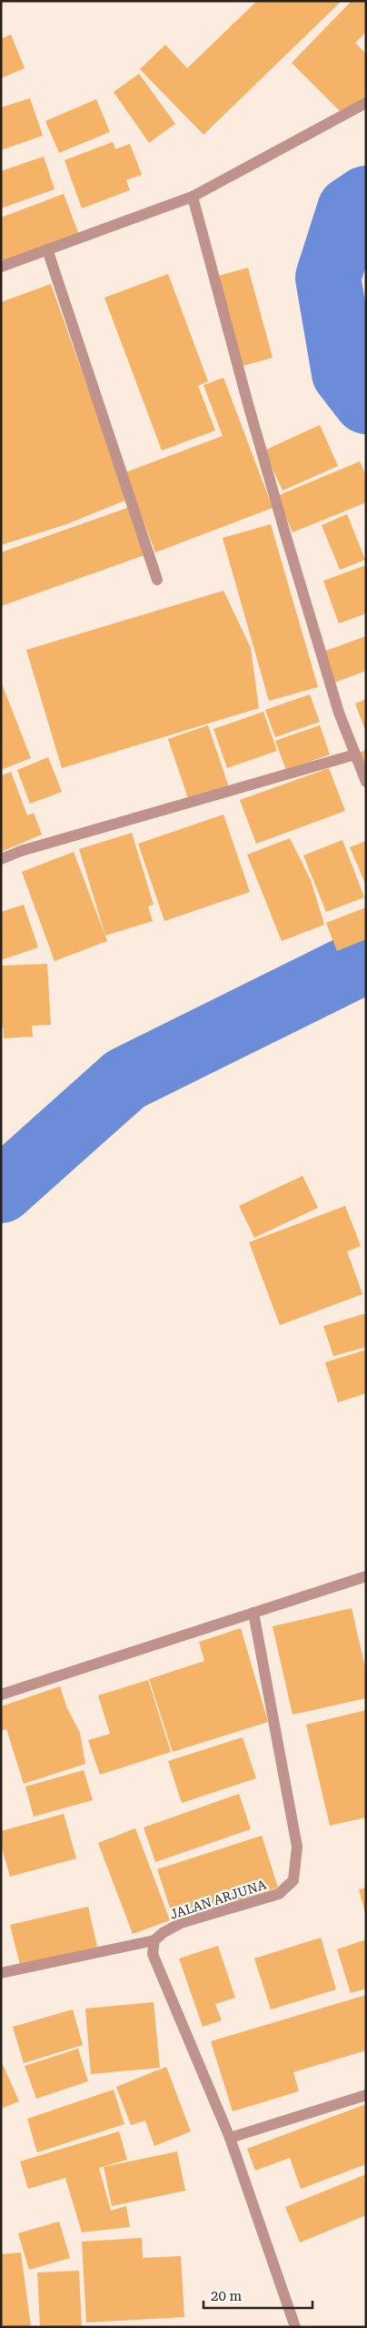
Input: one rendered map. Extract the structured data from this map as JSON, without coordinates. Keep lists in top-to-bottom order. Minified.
{"streets":{"street":["JALAN ARJUNA"]},"scale_bar":"20 m"}
